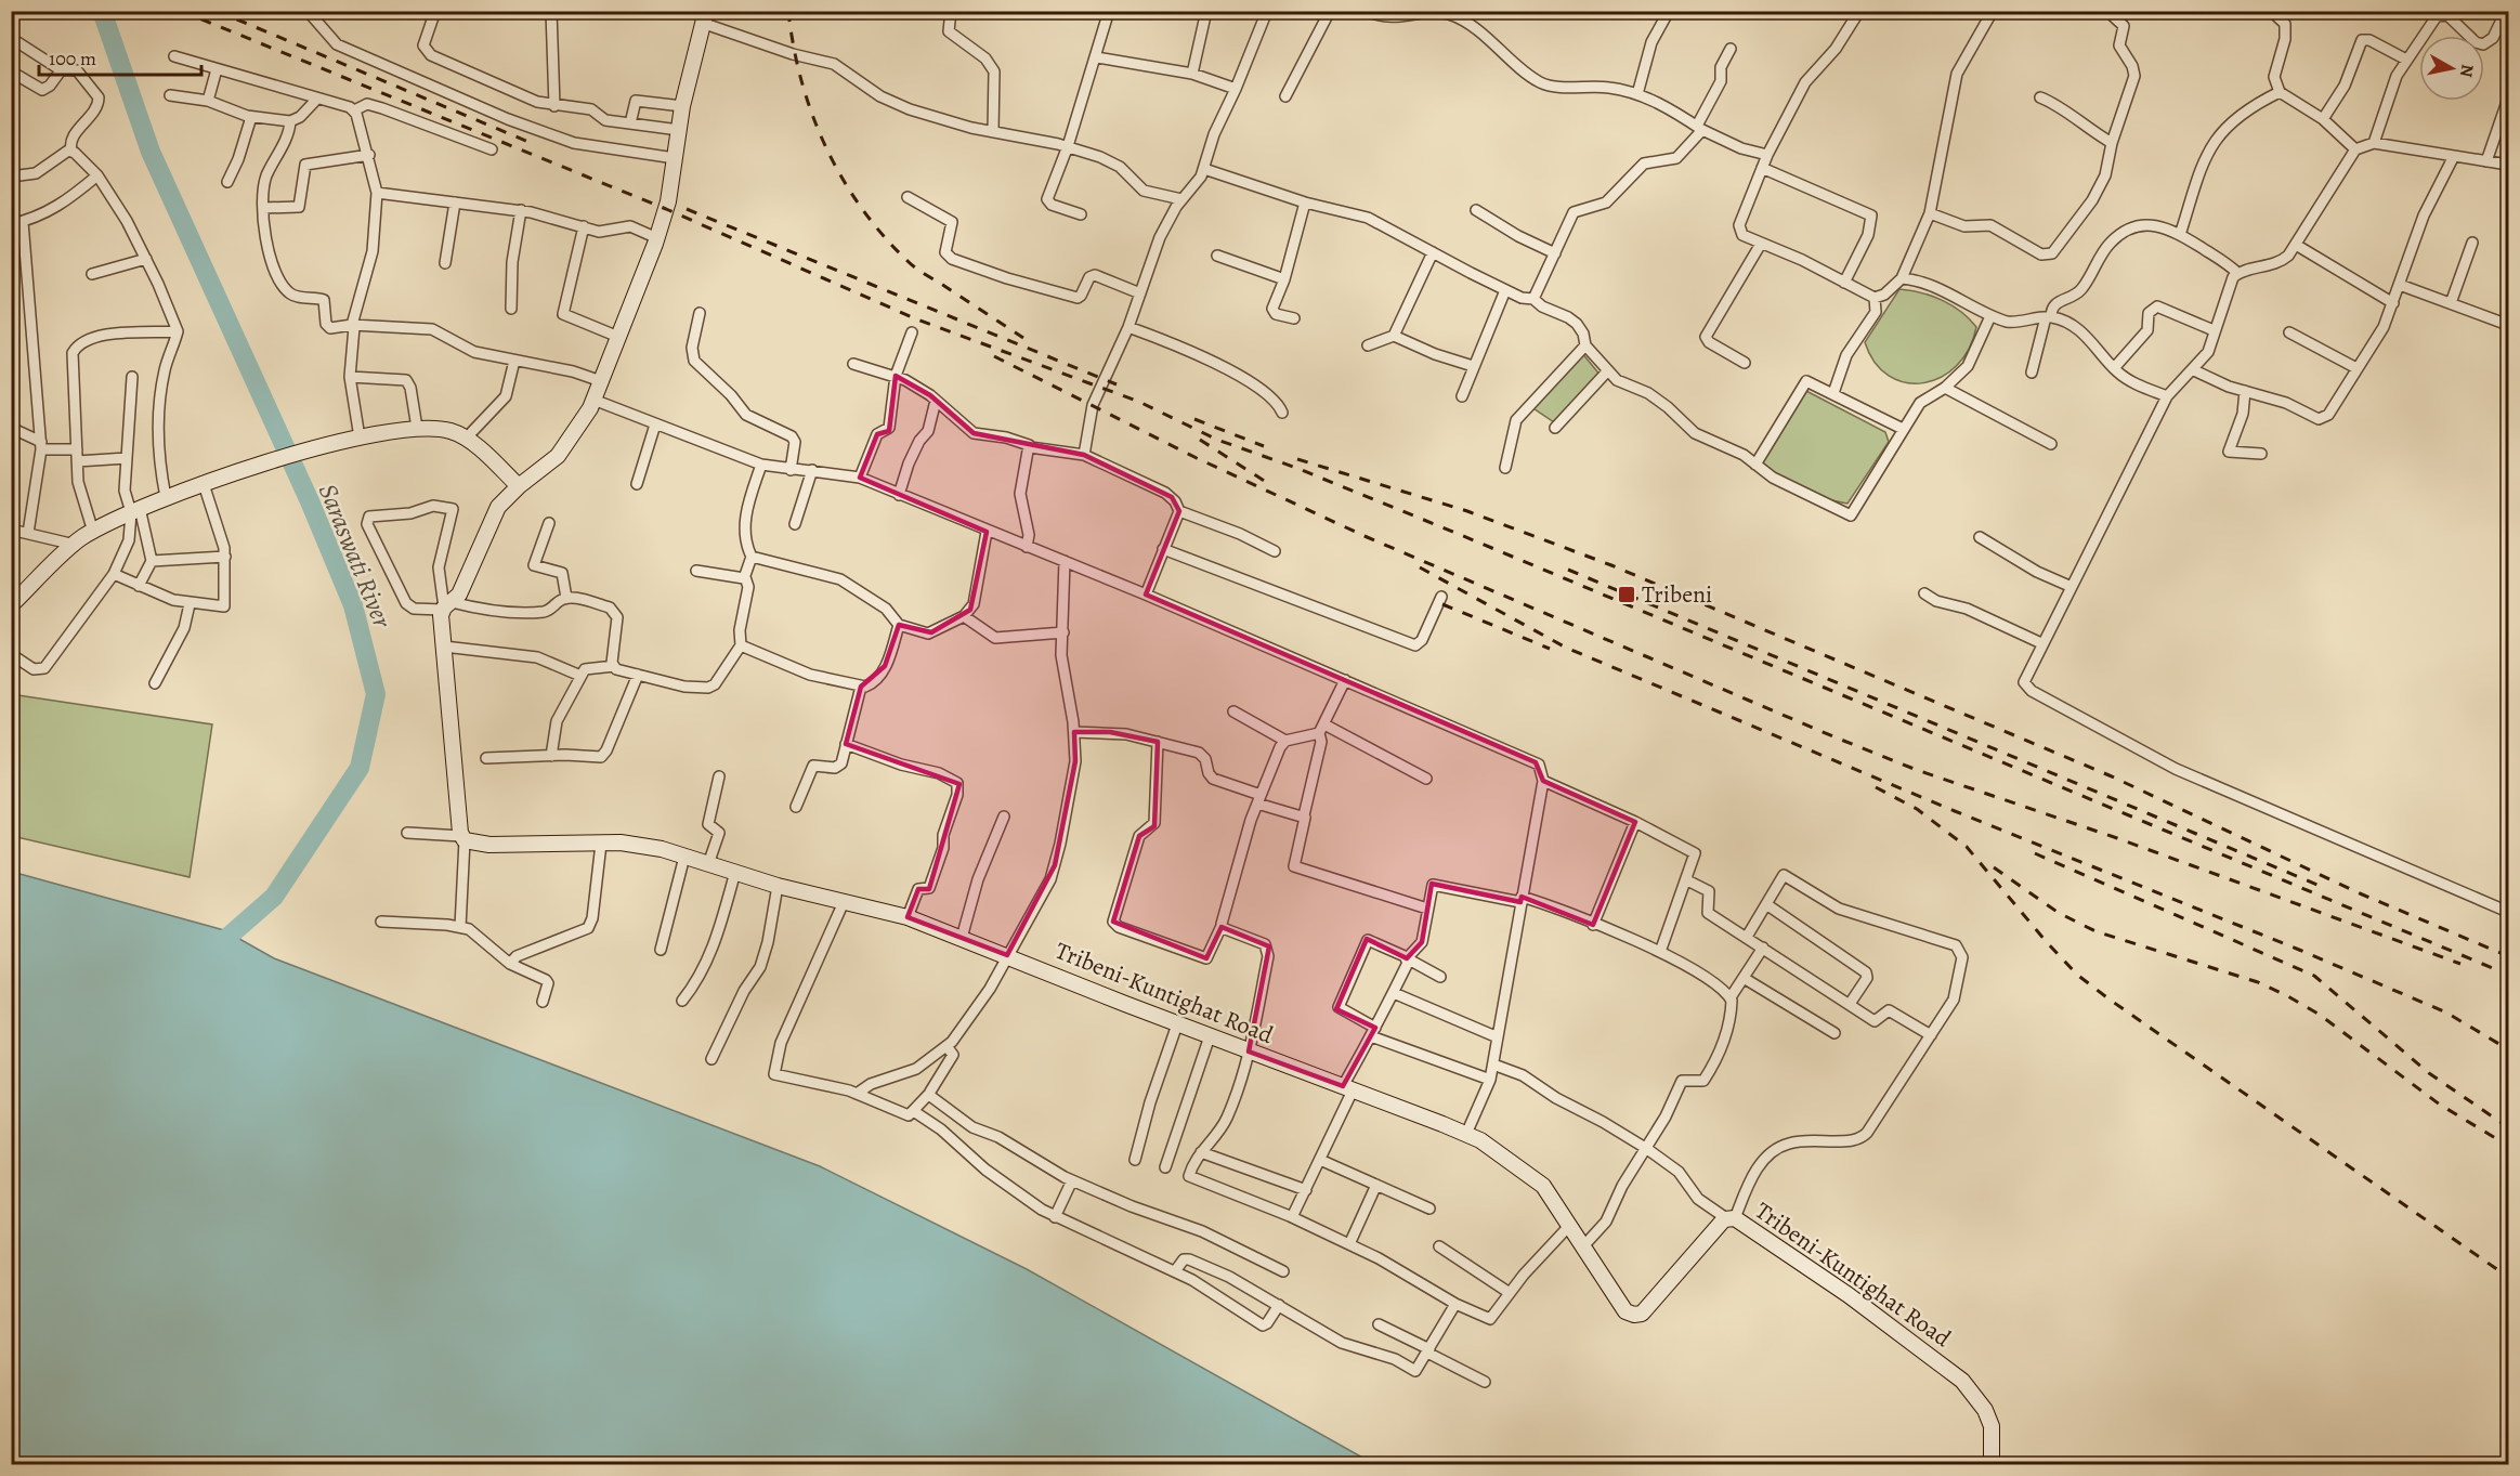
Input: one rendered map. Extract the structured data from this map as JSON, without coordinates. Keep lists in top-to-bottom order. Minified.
{"streets":{"main road":["Tribeni-Kuntighat Road"]},"water":["Saraswati River"],"places":{"transit":["Tribeni"]},"scale_bar":"100 m","north":"right"}
